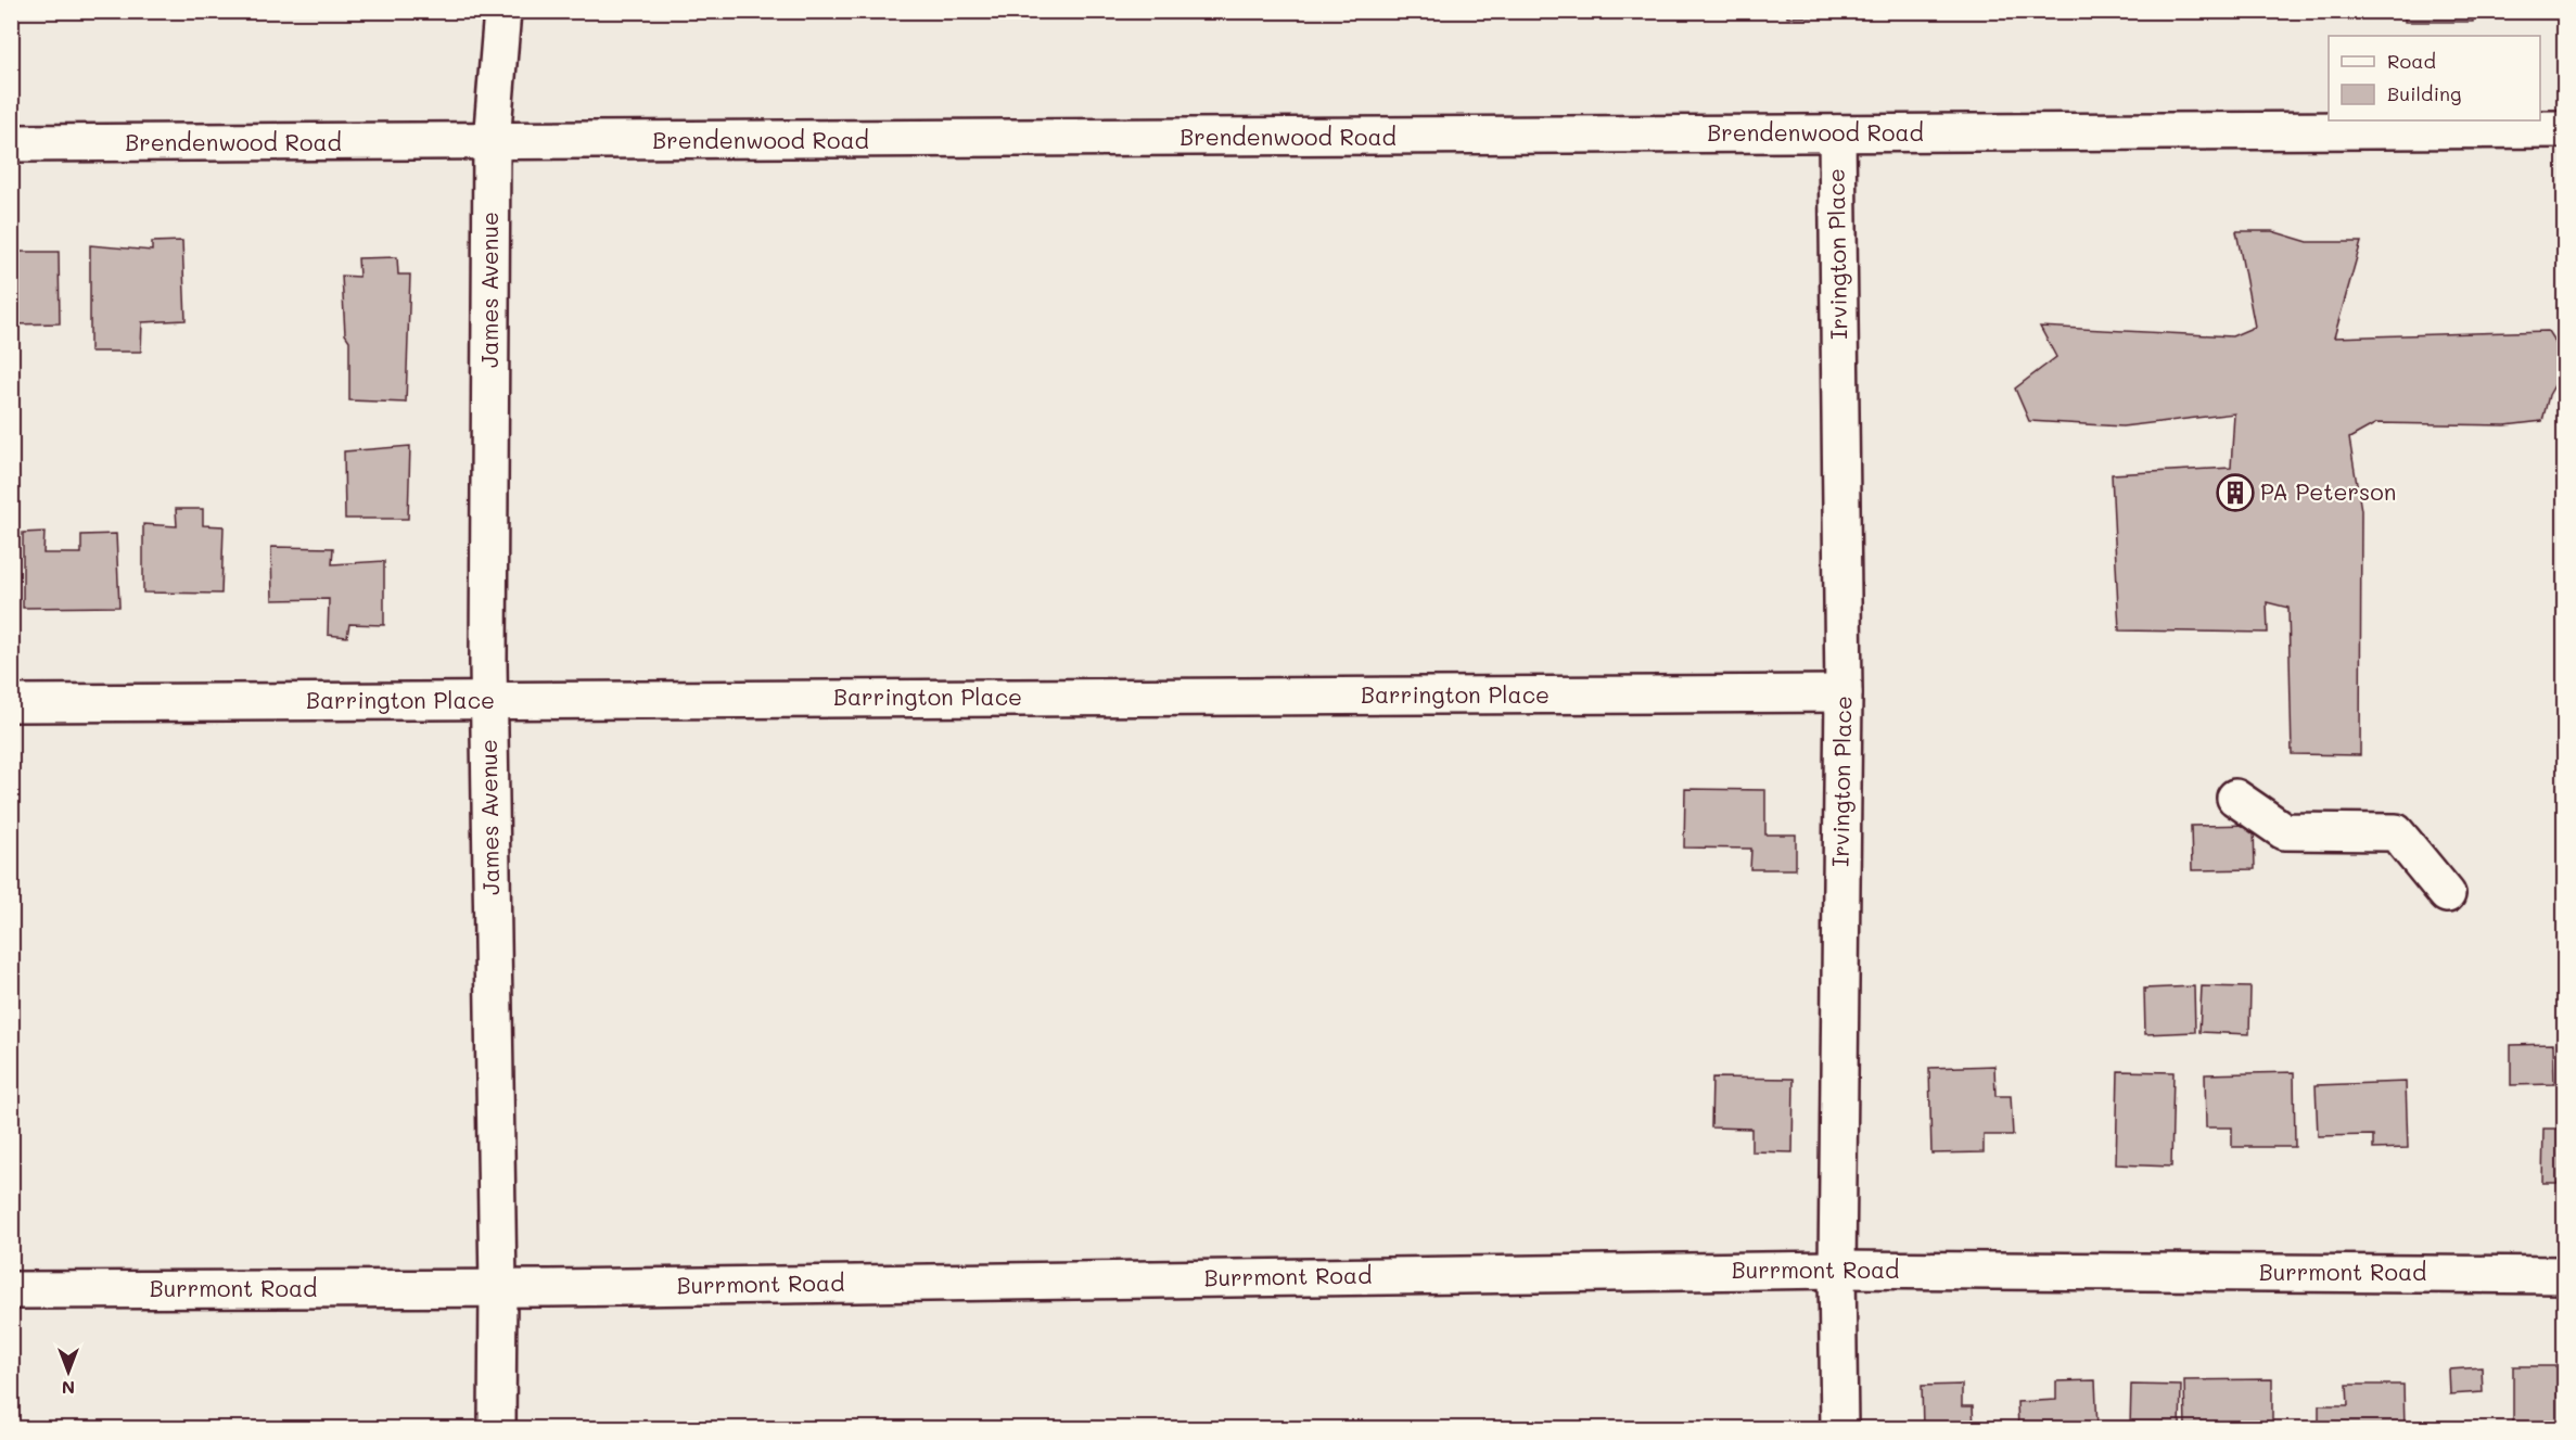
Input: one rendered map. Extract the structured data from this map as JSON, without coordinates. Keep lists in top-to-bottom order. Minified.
{"streets":{"street":["Brendenwood Road","Irvington Place","James Avenue","Barrington Place","Burrmont Road"]},"crossings":[["Brendenwood Road","Irvington Place"],["Brendenwood Road","James Avenue"],["Irvington Place","Barrington Place"],["Irvington Place","Burrmont Road"],["James Avenue","Barrington Place"],["James Avenue","Burrmont Road"]],"places":{"building":["PA Peterson"]},"legend":["Road","Building"],"north":"bottom"}
